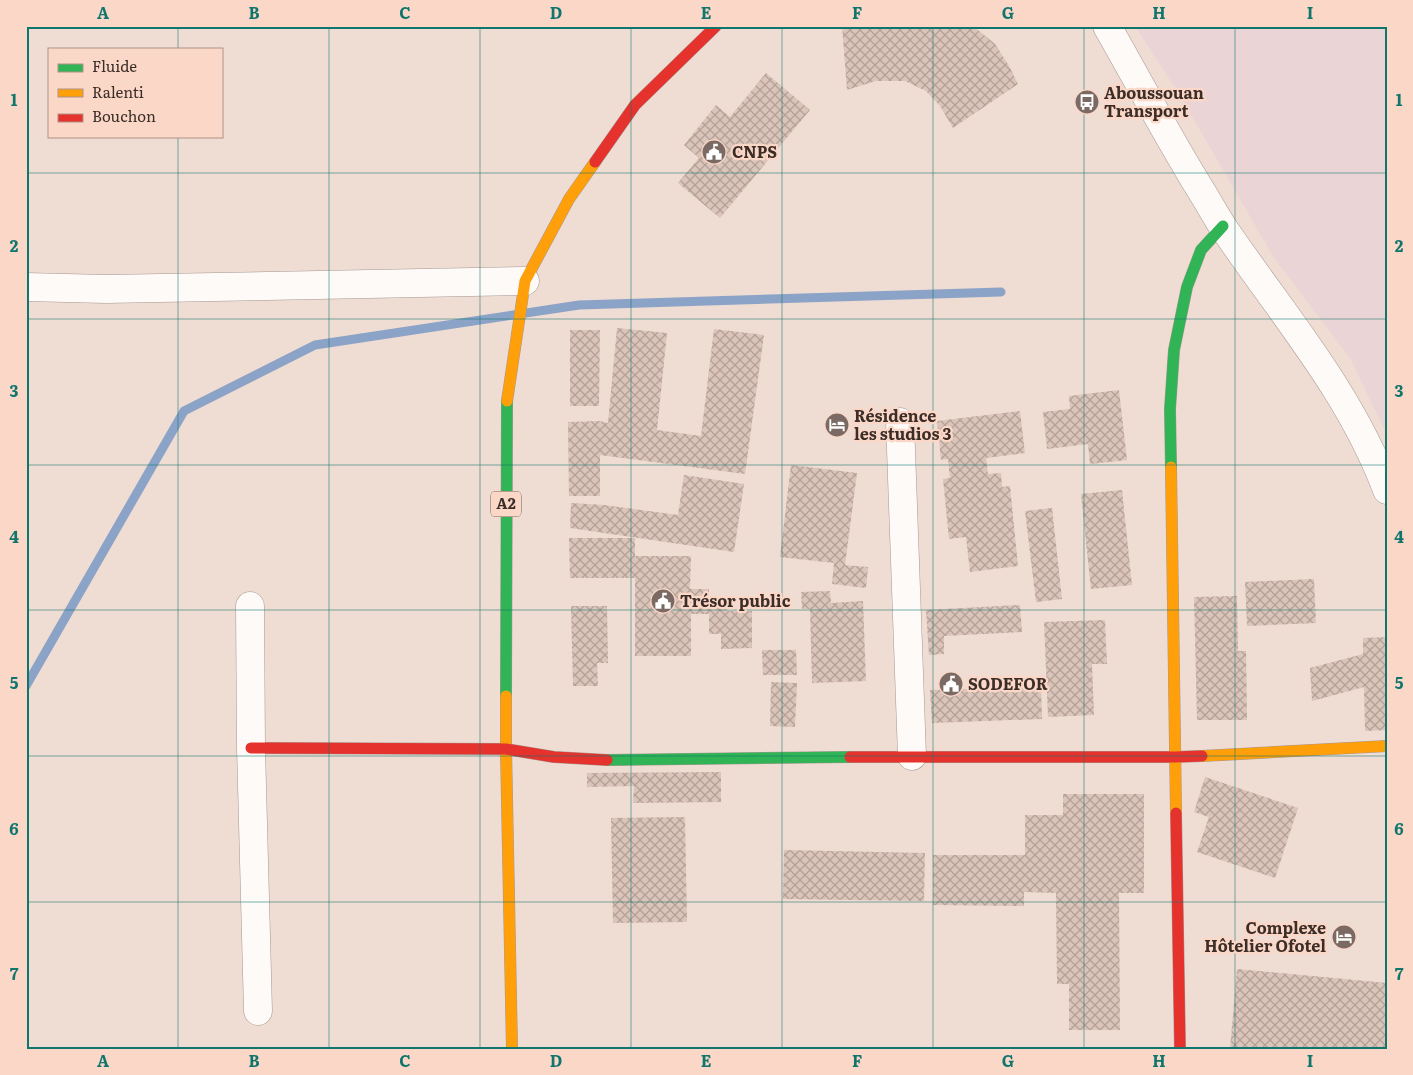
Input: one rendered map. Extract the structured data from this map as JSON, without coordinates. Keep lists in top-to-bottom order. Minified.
{"streets":{"street":["A2"]},"places":{"bus stop":["Aboussouan Transport"],"public building":["CNPS","Trésor public","SODEFOR"],"hotel":["Résidence les studios 3","Complexe Hôtelier Ofotel"]},"legend":["Fluide","Ralenti","Bouchon"],"grid":{"columns":["A","B","C","D","E","F","G","H","I"],"rows":["1","2","3","4","5","6","7"]}}
